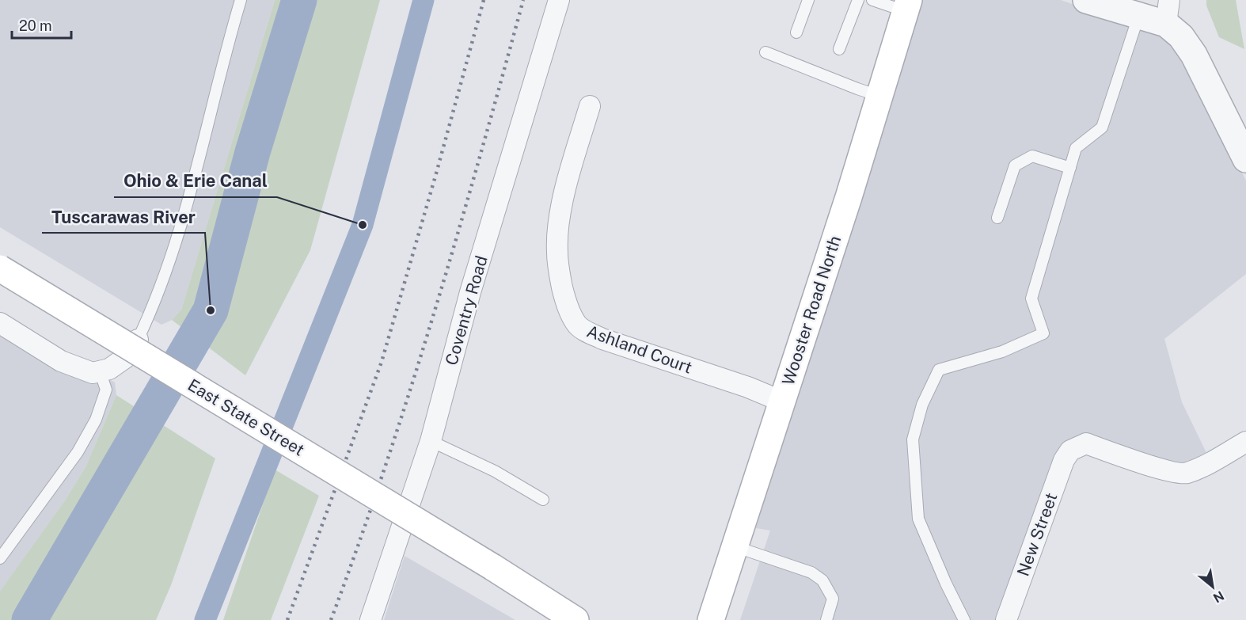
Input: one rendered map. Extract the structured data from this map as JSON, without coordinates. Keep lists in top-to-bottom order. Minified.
{"streets":{"main road":["Wooster Road North","East State Street"],"street":["Coventry Road","Ashland Court","New Street"]},"crossings":[["Wooster Road North","Ashland Court"]],"places":["Ohio & Erie Canal","Tuscarawas River"],"scale_bar":"20 m","north":"bottom right"}
